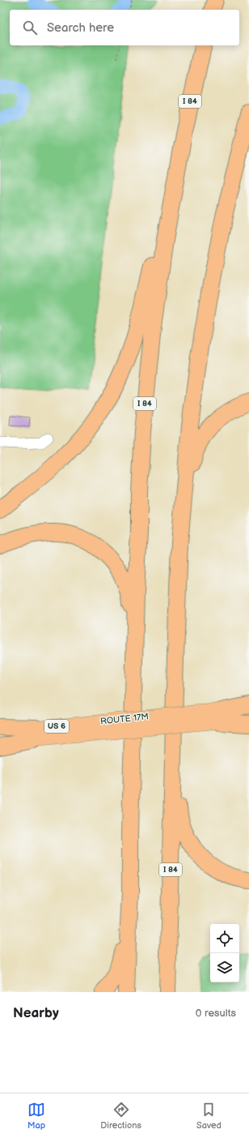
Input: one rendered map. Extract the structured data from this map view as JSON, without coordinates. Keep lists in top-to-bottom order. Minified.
{"streets":{"highway":["I 84"],"main road":["ROUTE 17M","US 6"]},"page":{"search":"Search here","heading":["Nearby","0 results"],"nav":["Map","Directions","Saved"]}}
